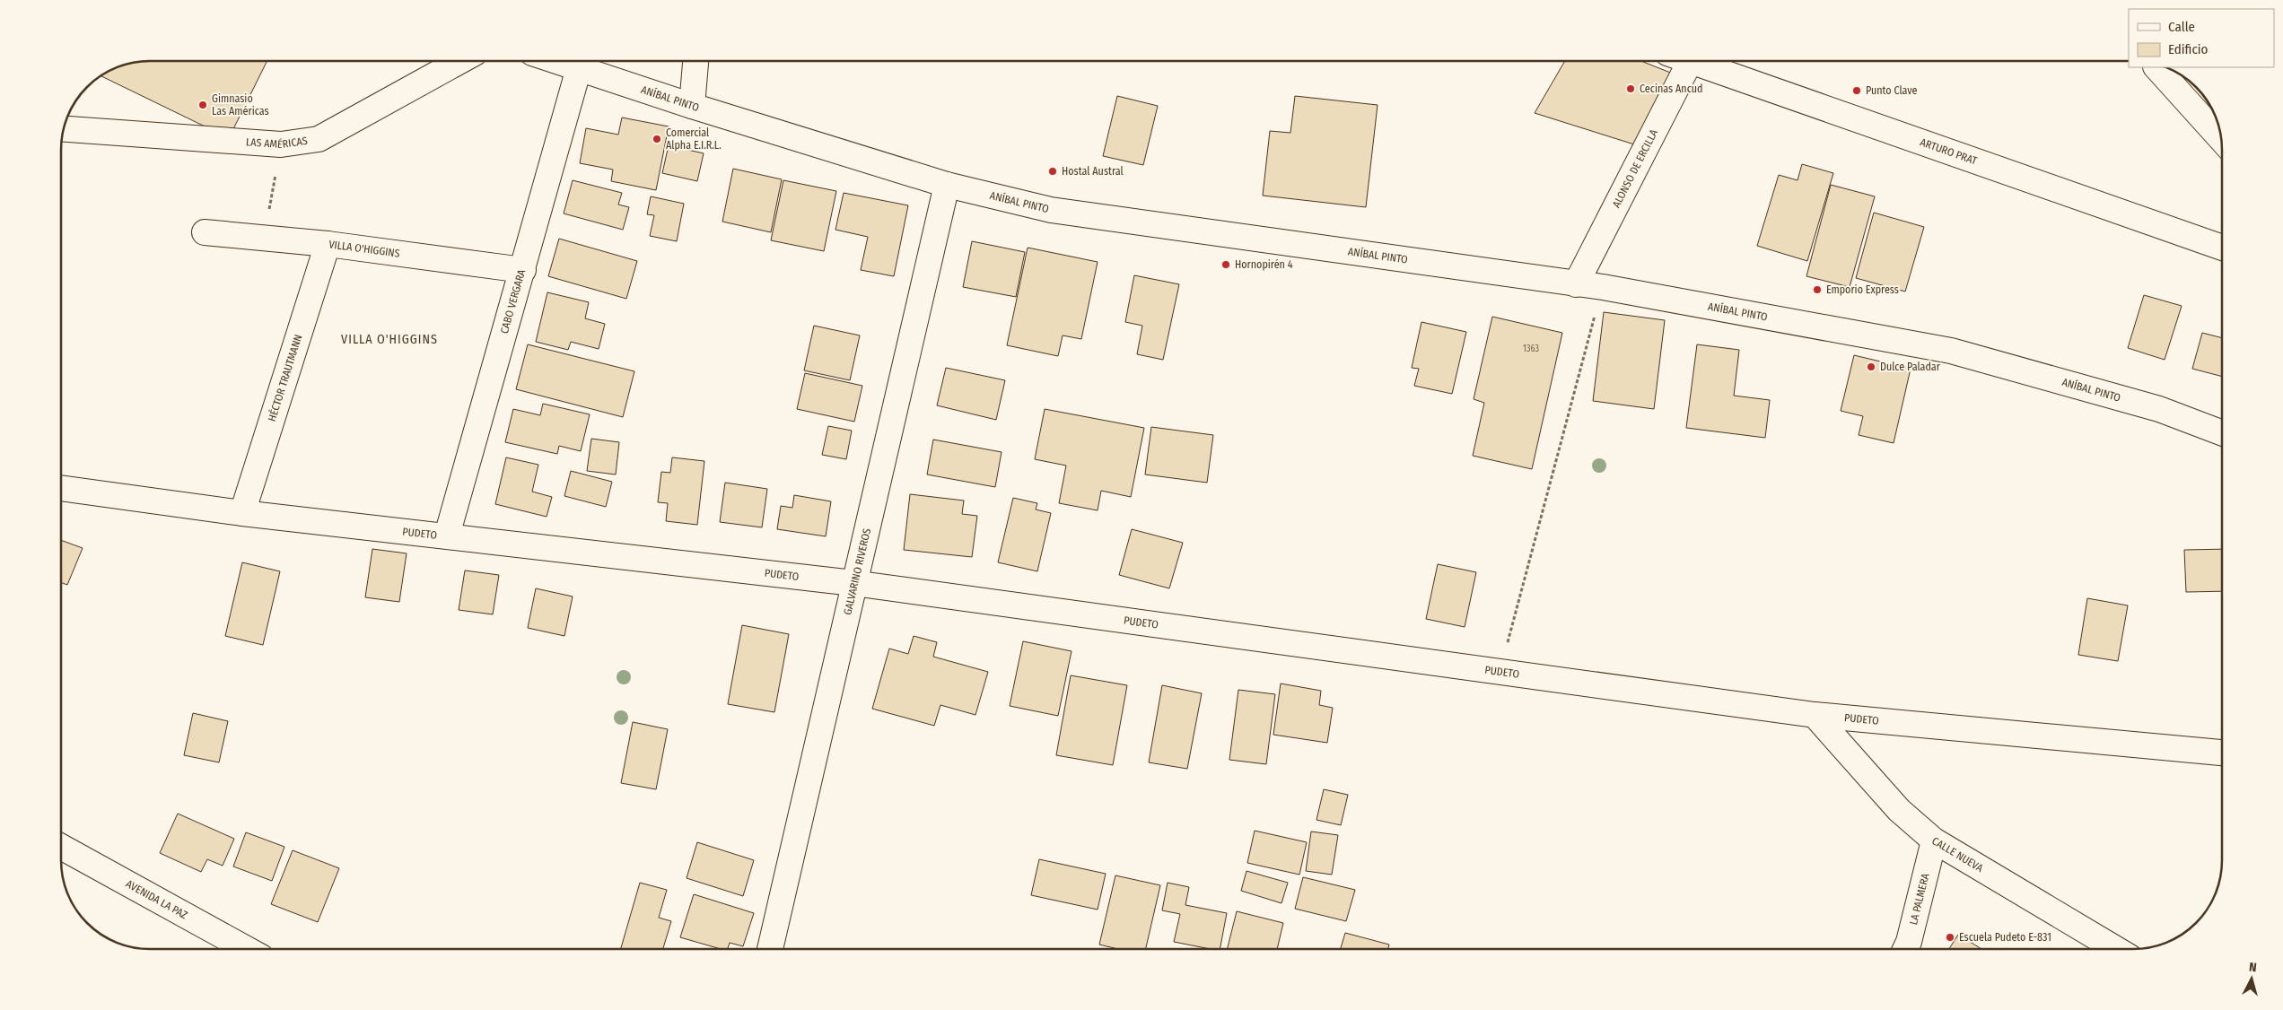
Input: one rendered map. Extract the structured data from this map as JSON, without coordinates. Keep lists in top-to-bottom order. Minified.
{"streets":{"street":["ANÍBAL PINTO","LAS AMÉRICAS","ARTURO PRAT","ALONSO DE ERCILLA","VILLA O'HIGGINS","CABO VERGARA","HÉCTOR TRAUTMANN","PUDETO","GALVARINO RIVEROS","CALLE NUEVA","AVENIDA LA PAZ","LA PALMERA"]},"crossings":[["ANÍBAL PINTO","ALONSO DE ERCILLA"],["ANÍBAL PINTO","CABO VERGARA"],["ANÍBAL PINTO","GALVARINO RIVEROS"],["VILLA O'HIGGINS","CABO VERGARA"],["VILLA O'HIGGINS","HÉCTOR TRAUTMANN"],["CABO VERGARA","PUDETO"],["HÉCTOR TRAUTMANN","PUDETO"],["PUDETO","GALVARINO RIVEROS"],["PUDETO","CALLE NUEVA"],["CALLE NUEVA","LA PALMERA"]],"districts":["VILLA O'HIGGINS"],"places":["Cecinas Ancud","Punto Clave","Gimnasio Las Américas","Comercial Alpha E.I.R.L.","Hostal Austral","Hornopirén 4","Emporio Express","Dulce Paladar","Escuela Pudeto E-831"],"house_numbers":["1363"],"legend":["Calle","Edificio"],"north":"top"}
